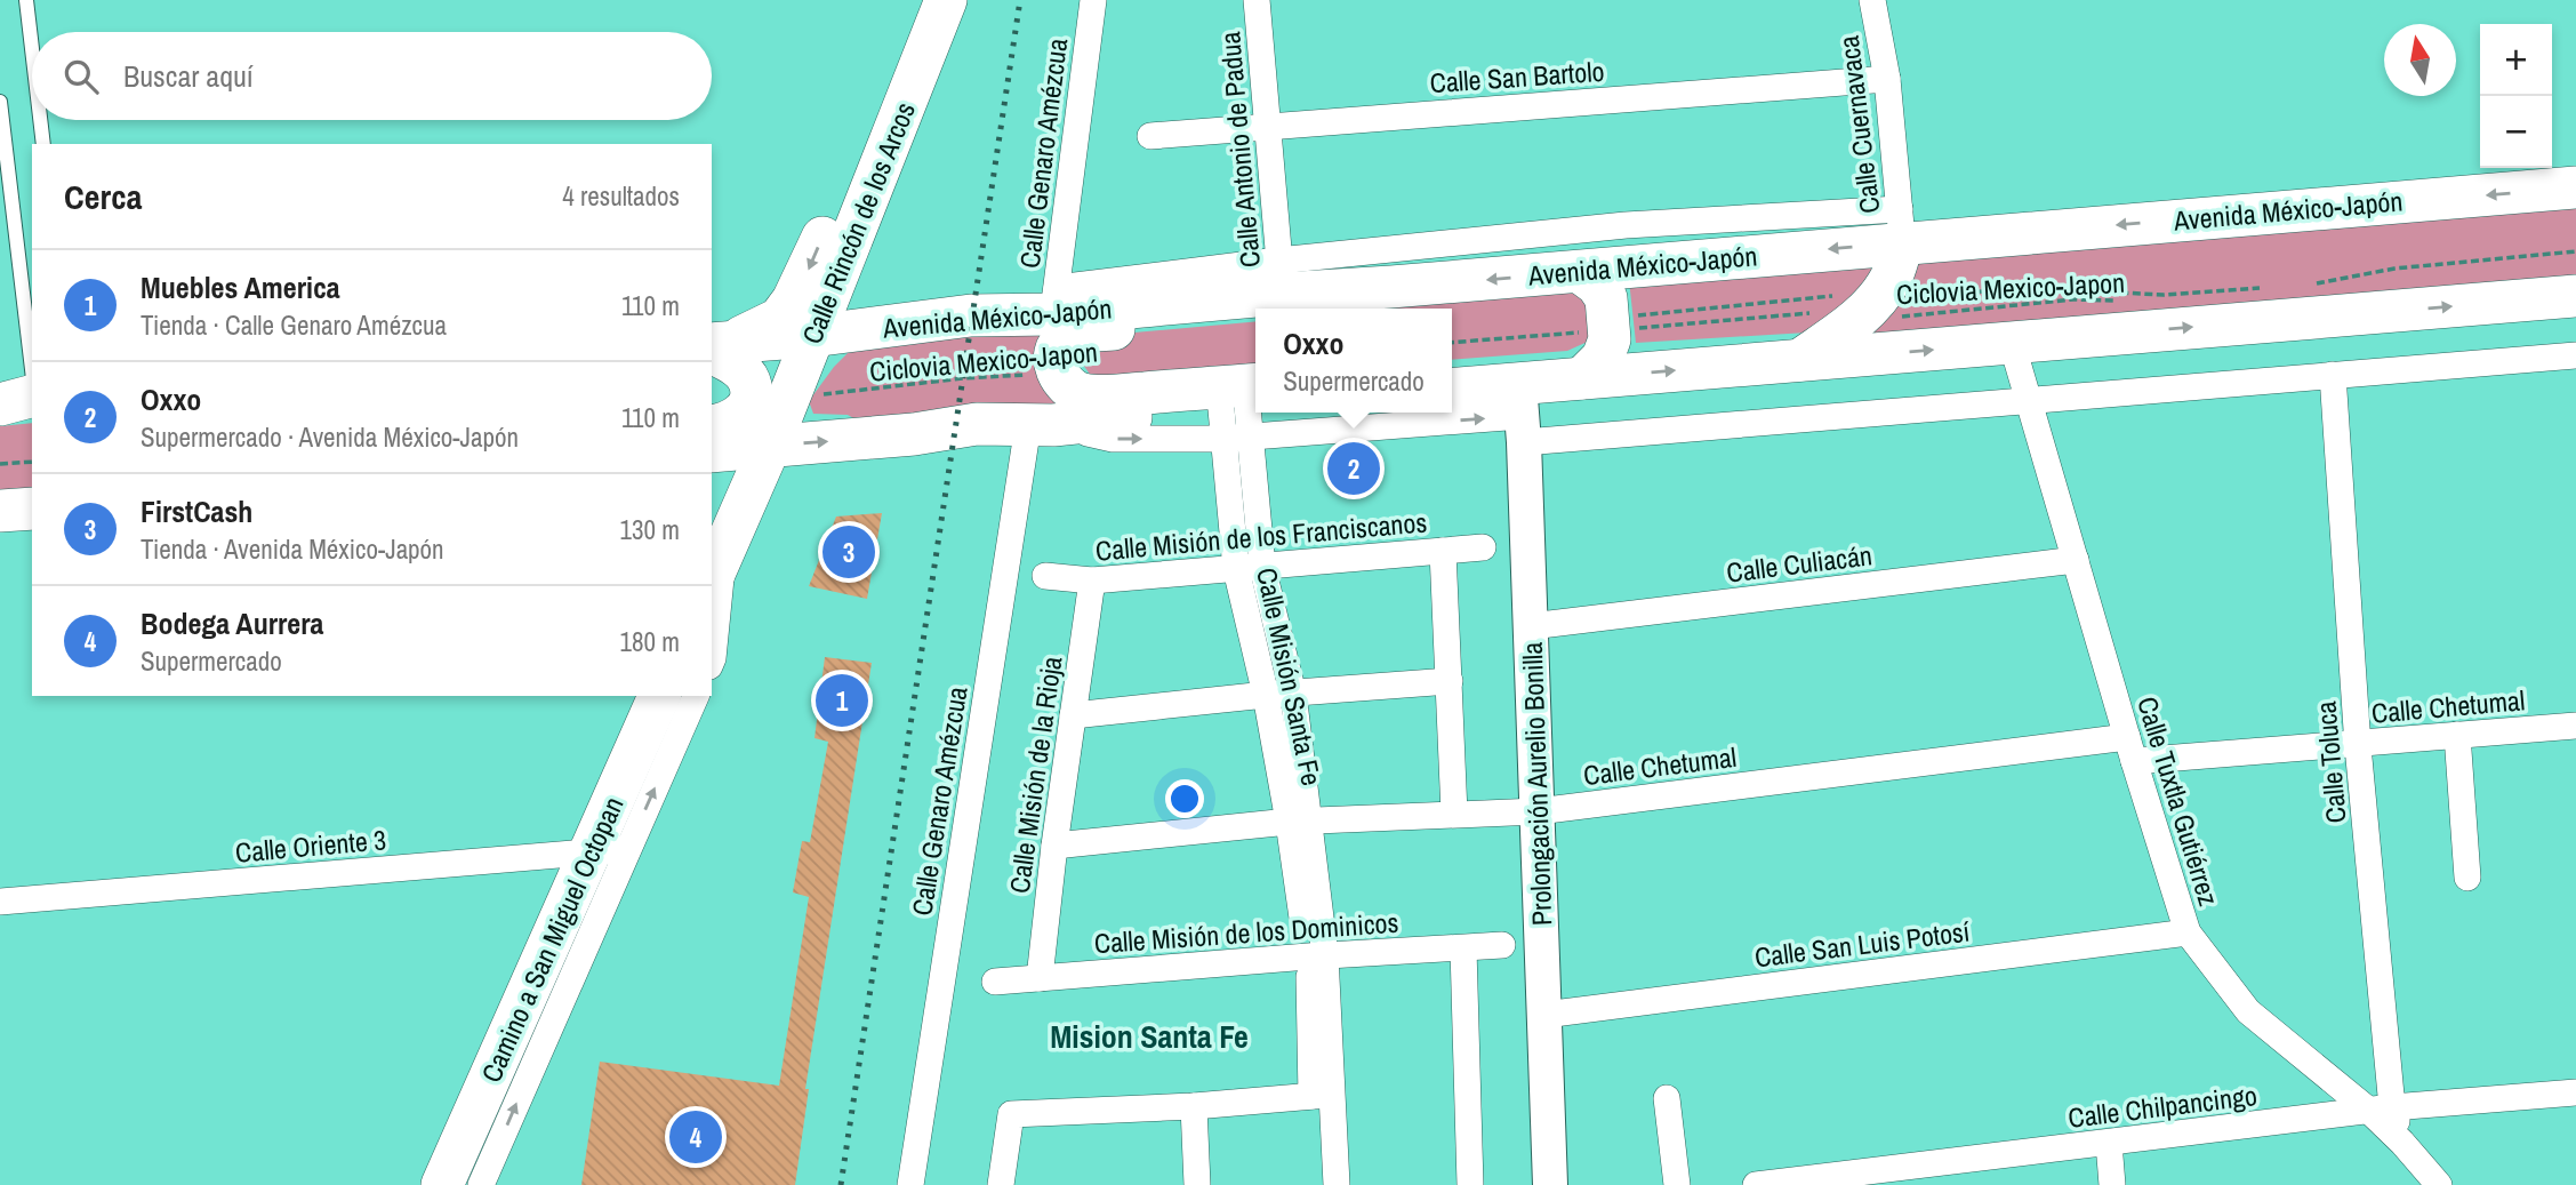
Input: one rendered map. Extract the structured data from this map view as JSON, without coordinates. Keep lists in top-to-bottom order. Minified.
{"streets":{"main road":["Avenida México-Japón","Calle Rincón de los Arcos","Camino a San Miguel Octopan"],"street":["Calle San Bartolo","Calle Cuernavaca","Calle Antonio de Padua","Calle Genaro Amézcua","Calle Misión de los Franciscanos","Calle Culiacán","Calle Misión Santa Fe","Calle Chetumal","Calle Toluca","Calle Misión de la Rioja","Prolongación Aurelio Bonilla","Calle Tuxtla Gutiérrez","Calle Oriente 3","Calle Misión de los Dominicos","Calle San Luis Potosí","Calle Chilpancingo"],"path":["Ciclovia Mexico-Japon"]},"crossings":[["Calle San Bartolo","Calle Cuernavaca"],["Calle San Bartolo","Calle Antonio de Padua"],["Calle Cuernavaca","Avenida México-Japón"],["Calle Antonio de Padua","Avenida México-Japón"],["Calle Genaro Amézcua","Avenida México-Japón"],["Avenida México-Japón","Calle Rincón de los Arcos"],["Calle Rincón de los Arcos","Ciclovia Mexico-Japon"],["Calle Misión de los Franciscanos","Calle Misión Santa Fe"],["Calle Misión de los Franciscanos","Calle Misión de la Rioja"],["Calle Culiacán","Prolongación Aurelio Bonilla"],["Calle Culiacán","Calle Tuxtla Gutiérrez"],["Calle Misión Santa Fe","Calle Chetumal"],["Calle Misión Santa Fe","Calle Misión de los Dominicos"],["Calle Chetumal","Calle Toluca"],["Calle Chetumal","Calle Misión de la Rioja"],["Calle Chetumal","Prolongación Aurelio Bonilla"],["Calle Chetumal","Calle Tuxtla Gutiérrez"],["Calle Toluca","Calle Tuxtla Gutiérrez"],["Calle Toluca","Calle Chilpancingo"],["Calle Misión de la Rioja","Calle Misión de los Dominicos"],["Prolongación Aurelio Bonilla","Calle San Luis Potosí"],["Calle Tuxtla Gutiérrez","Calle San Luis Potosí"],["Calle Tuxtla Gutiérrez","Calle Chilpancingo"],["Calle Oriente 3","Camino a San Miguel Octopan"]],"districts":["Mision Santa Fe"],"north":"top","page":{"map_buttons":["+","−"],"search":"Buscar aquí","heading":["Cerca","4 resultados"],"list":[{"mark":"1","name":"Muebles America","note":"Tienda · Calle Genaro Amézcua","value":"110 m"},{"mark":"2","name":"Oxxo","note":"Supermercado · Avenida México-Japón","value":"110 m"},{"mark":"3","name":"FirstCash","note":"Tienda · Avenida México-Japón","value":"130 m"},{"mark":"4","name":"Bodega Aurrera","note":"Supermercado","value":"180 m"}],"popup":["Oxxo","Supermercado"],"pins":["2","3","1","4"]}}
